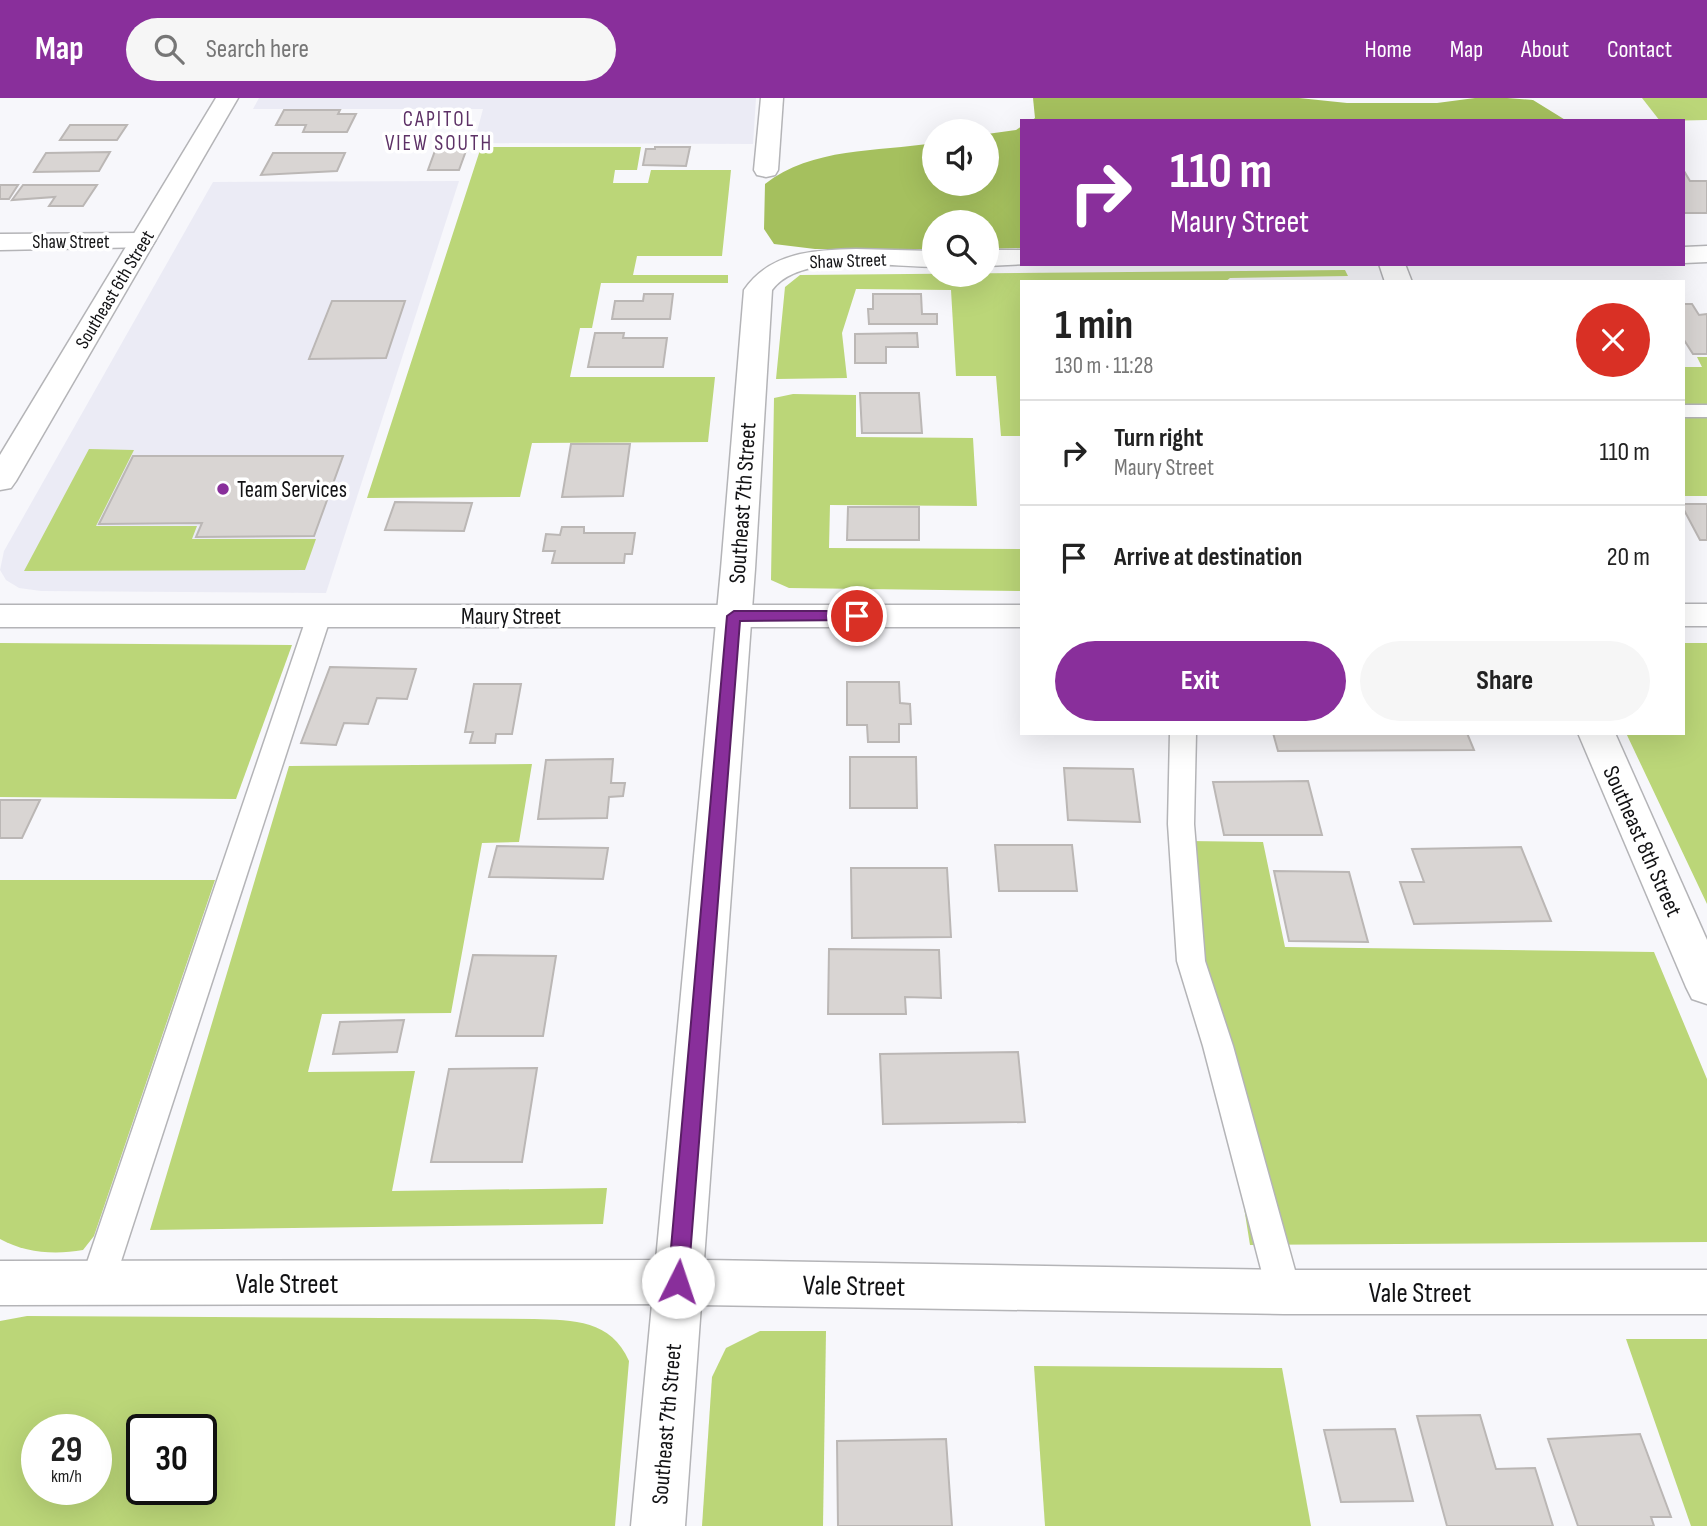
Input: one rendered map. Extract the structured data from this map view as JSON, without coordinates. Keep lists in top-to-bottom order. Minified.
{"streets":{"street":["Shaw Street","Southeast 6th Street","Southeast 7th Street","Maury Street","Southeast 8th Street","Vale Street"]},"crossings":[["Shaw Street","Southeast 6th Street"],["Shaw Street","Southeast 7th Street"],["Southeast 7th Street","Maury Street"],["Southeast 7th Street","Vale Street"]],"districts":["CAPITOL VIEW SOUTH"],"places":["Team Services"],"page":{"header":"Map","search":"Search here","nav":["Home","Map","About","Contact"],"turn":["110 m","Maury Street"],"heading":["1 min","130 m · 11:28"],"list":[{"name":"Turn right","note":"Maury Street","value":"110 m"},{"name":"Arrive at destination","value":"20 m"}],"buttons":["Exit","Share"],"speed":"29 km/h","limit":"30"}}
